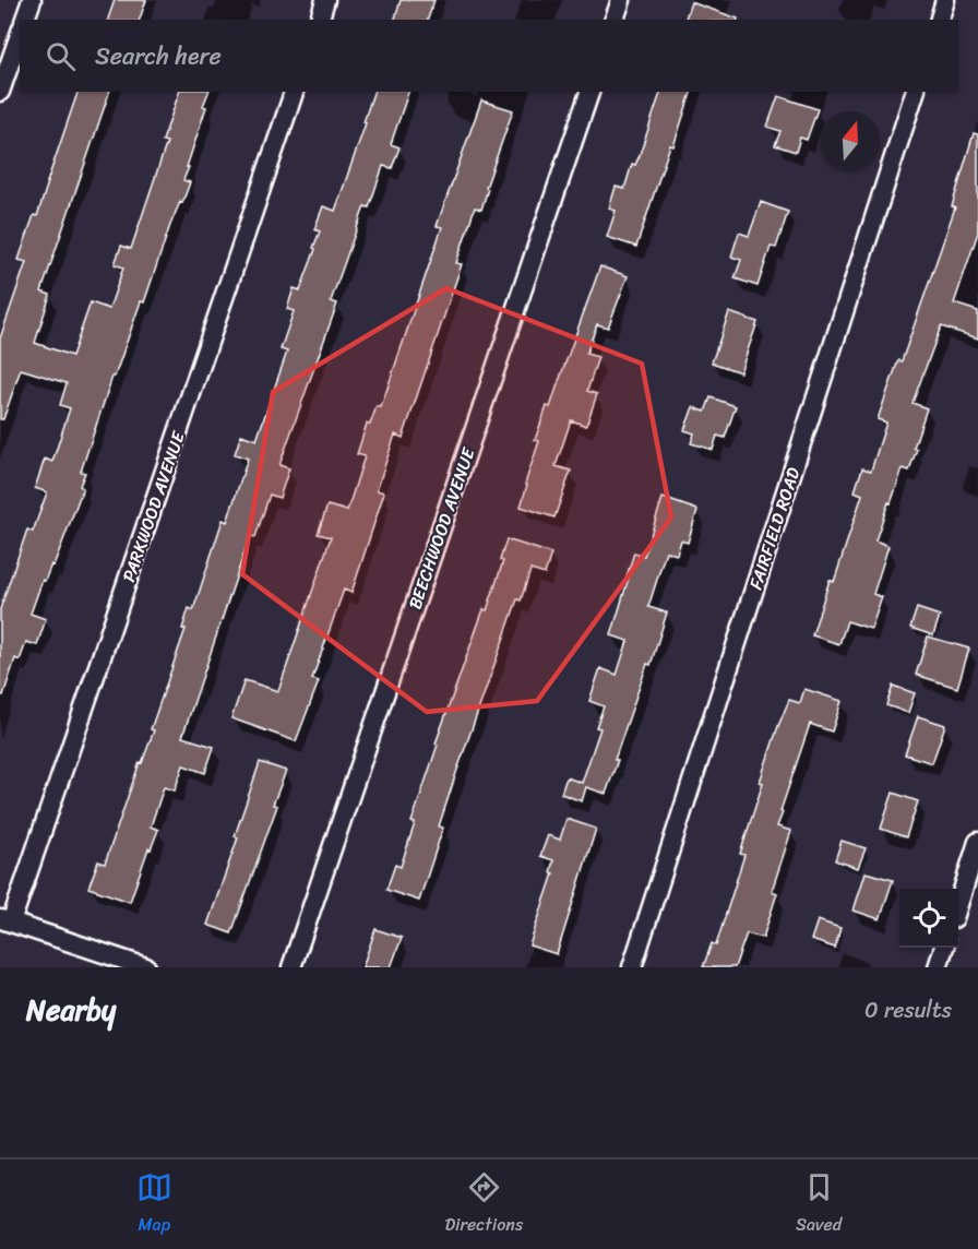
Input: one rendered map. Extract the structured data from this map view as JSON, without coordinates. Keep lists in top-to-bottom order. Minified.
{"streets":{"street":["PARKWOOD AVENUE","BEECHWOOD AVENUE","FAIRFIELD ROAD"]},"north":"top","page":{"search":"Search here","heading":["Nearby","0 results"],"nav":["Map","Directions","Saved"]}}
